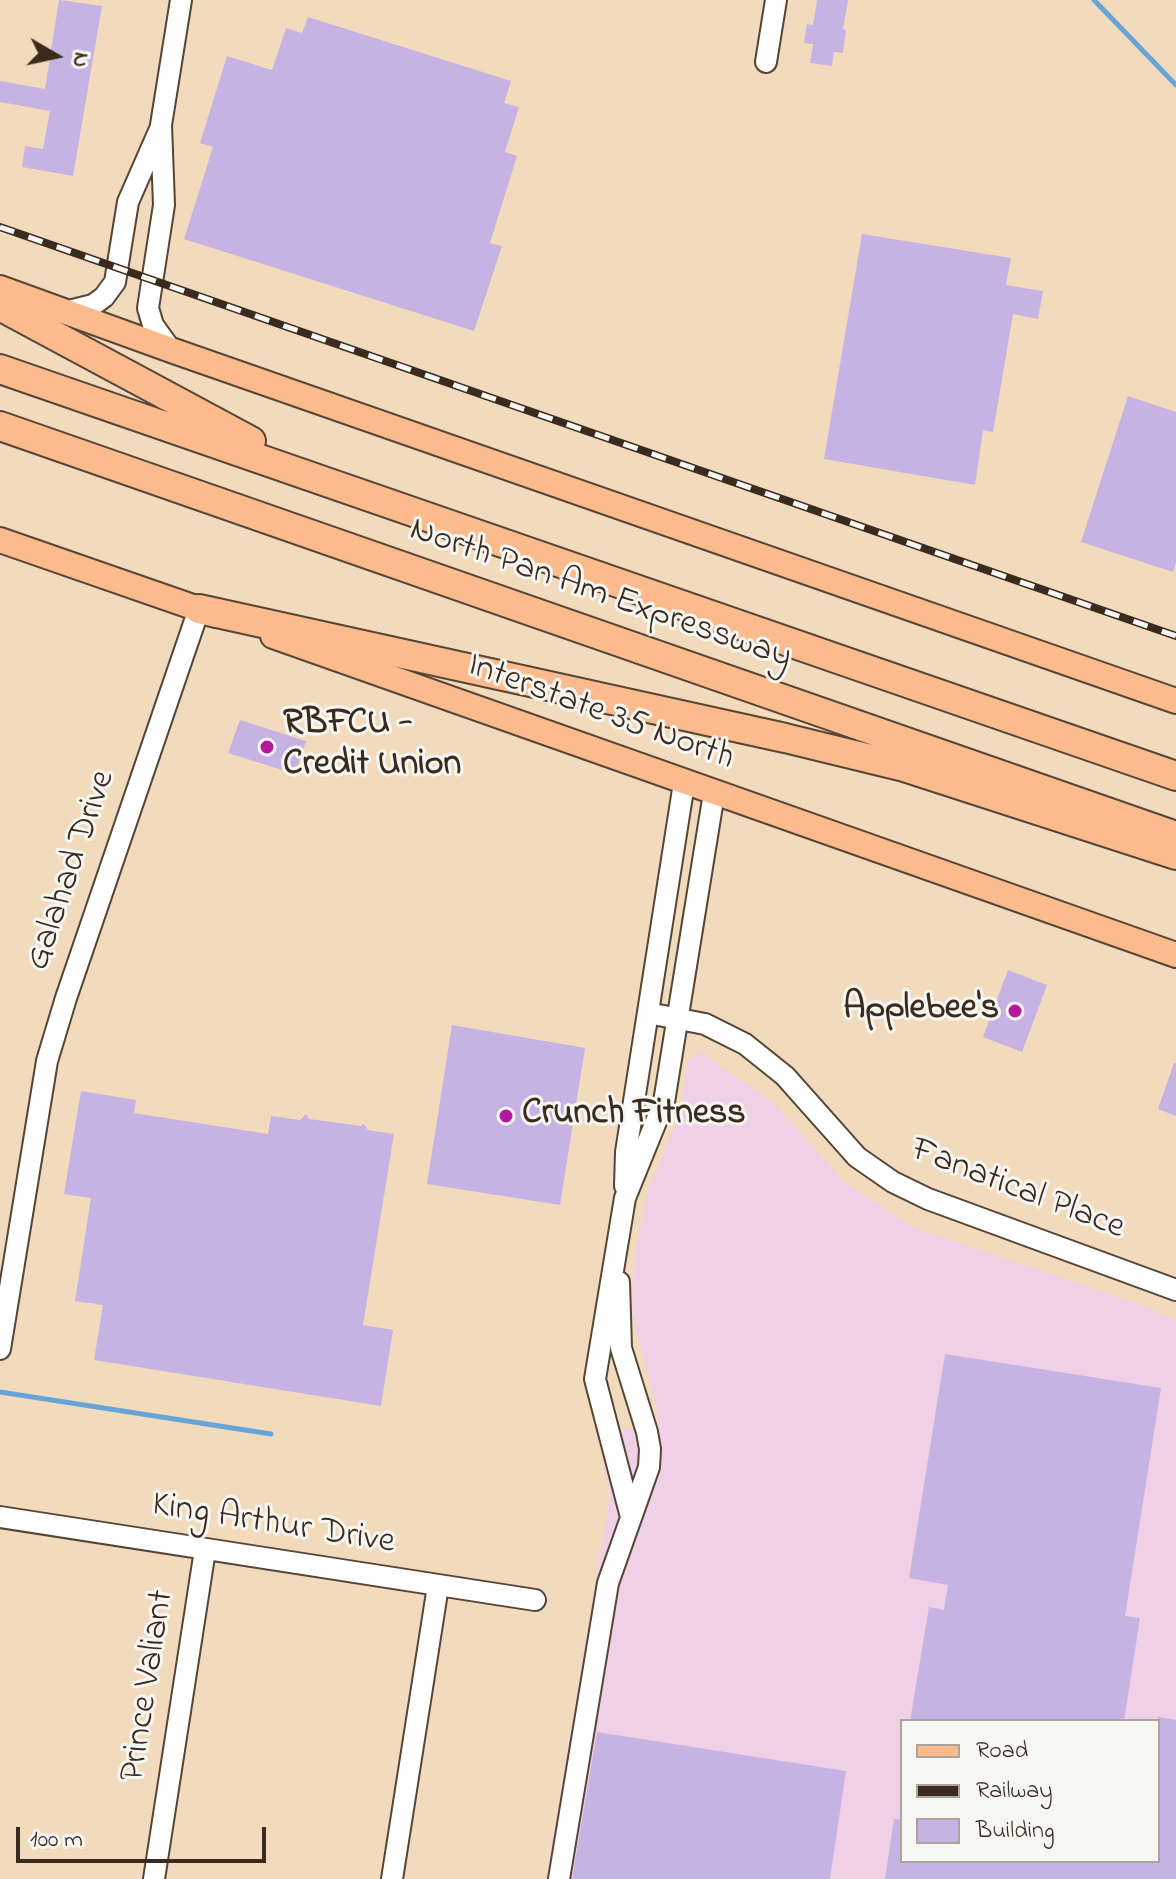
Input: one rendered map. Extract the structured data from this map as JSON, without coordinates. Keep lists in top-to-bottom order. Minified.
{"streets":{"highway":["North Pan Am Expressway"],"main road":["Interstate 35 North"],"street":["Galahad Drive","Fanatical Place","King Arthur Drive","Prince Valiant"]},"crossings":[["Interstate 35 North","Galahad Drive"],["King Arthur Drive","Prince Valiant"]],"places":["RBFCU - Credit Union","Applebee's","Crunch Fitness"],"legend":["Road","Railway","Building"],"scale_bar":"100 m","north":"right"}
